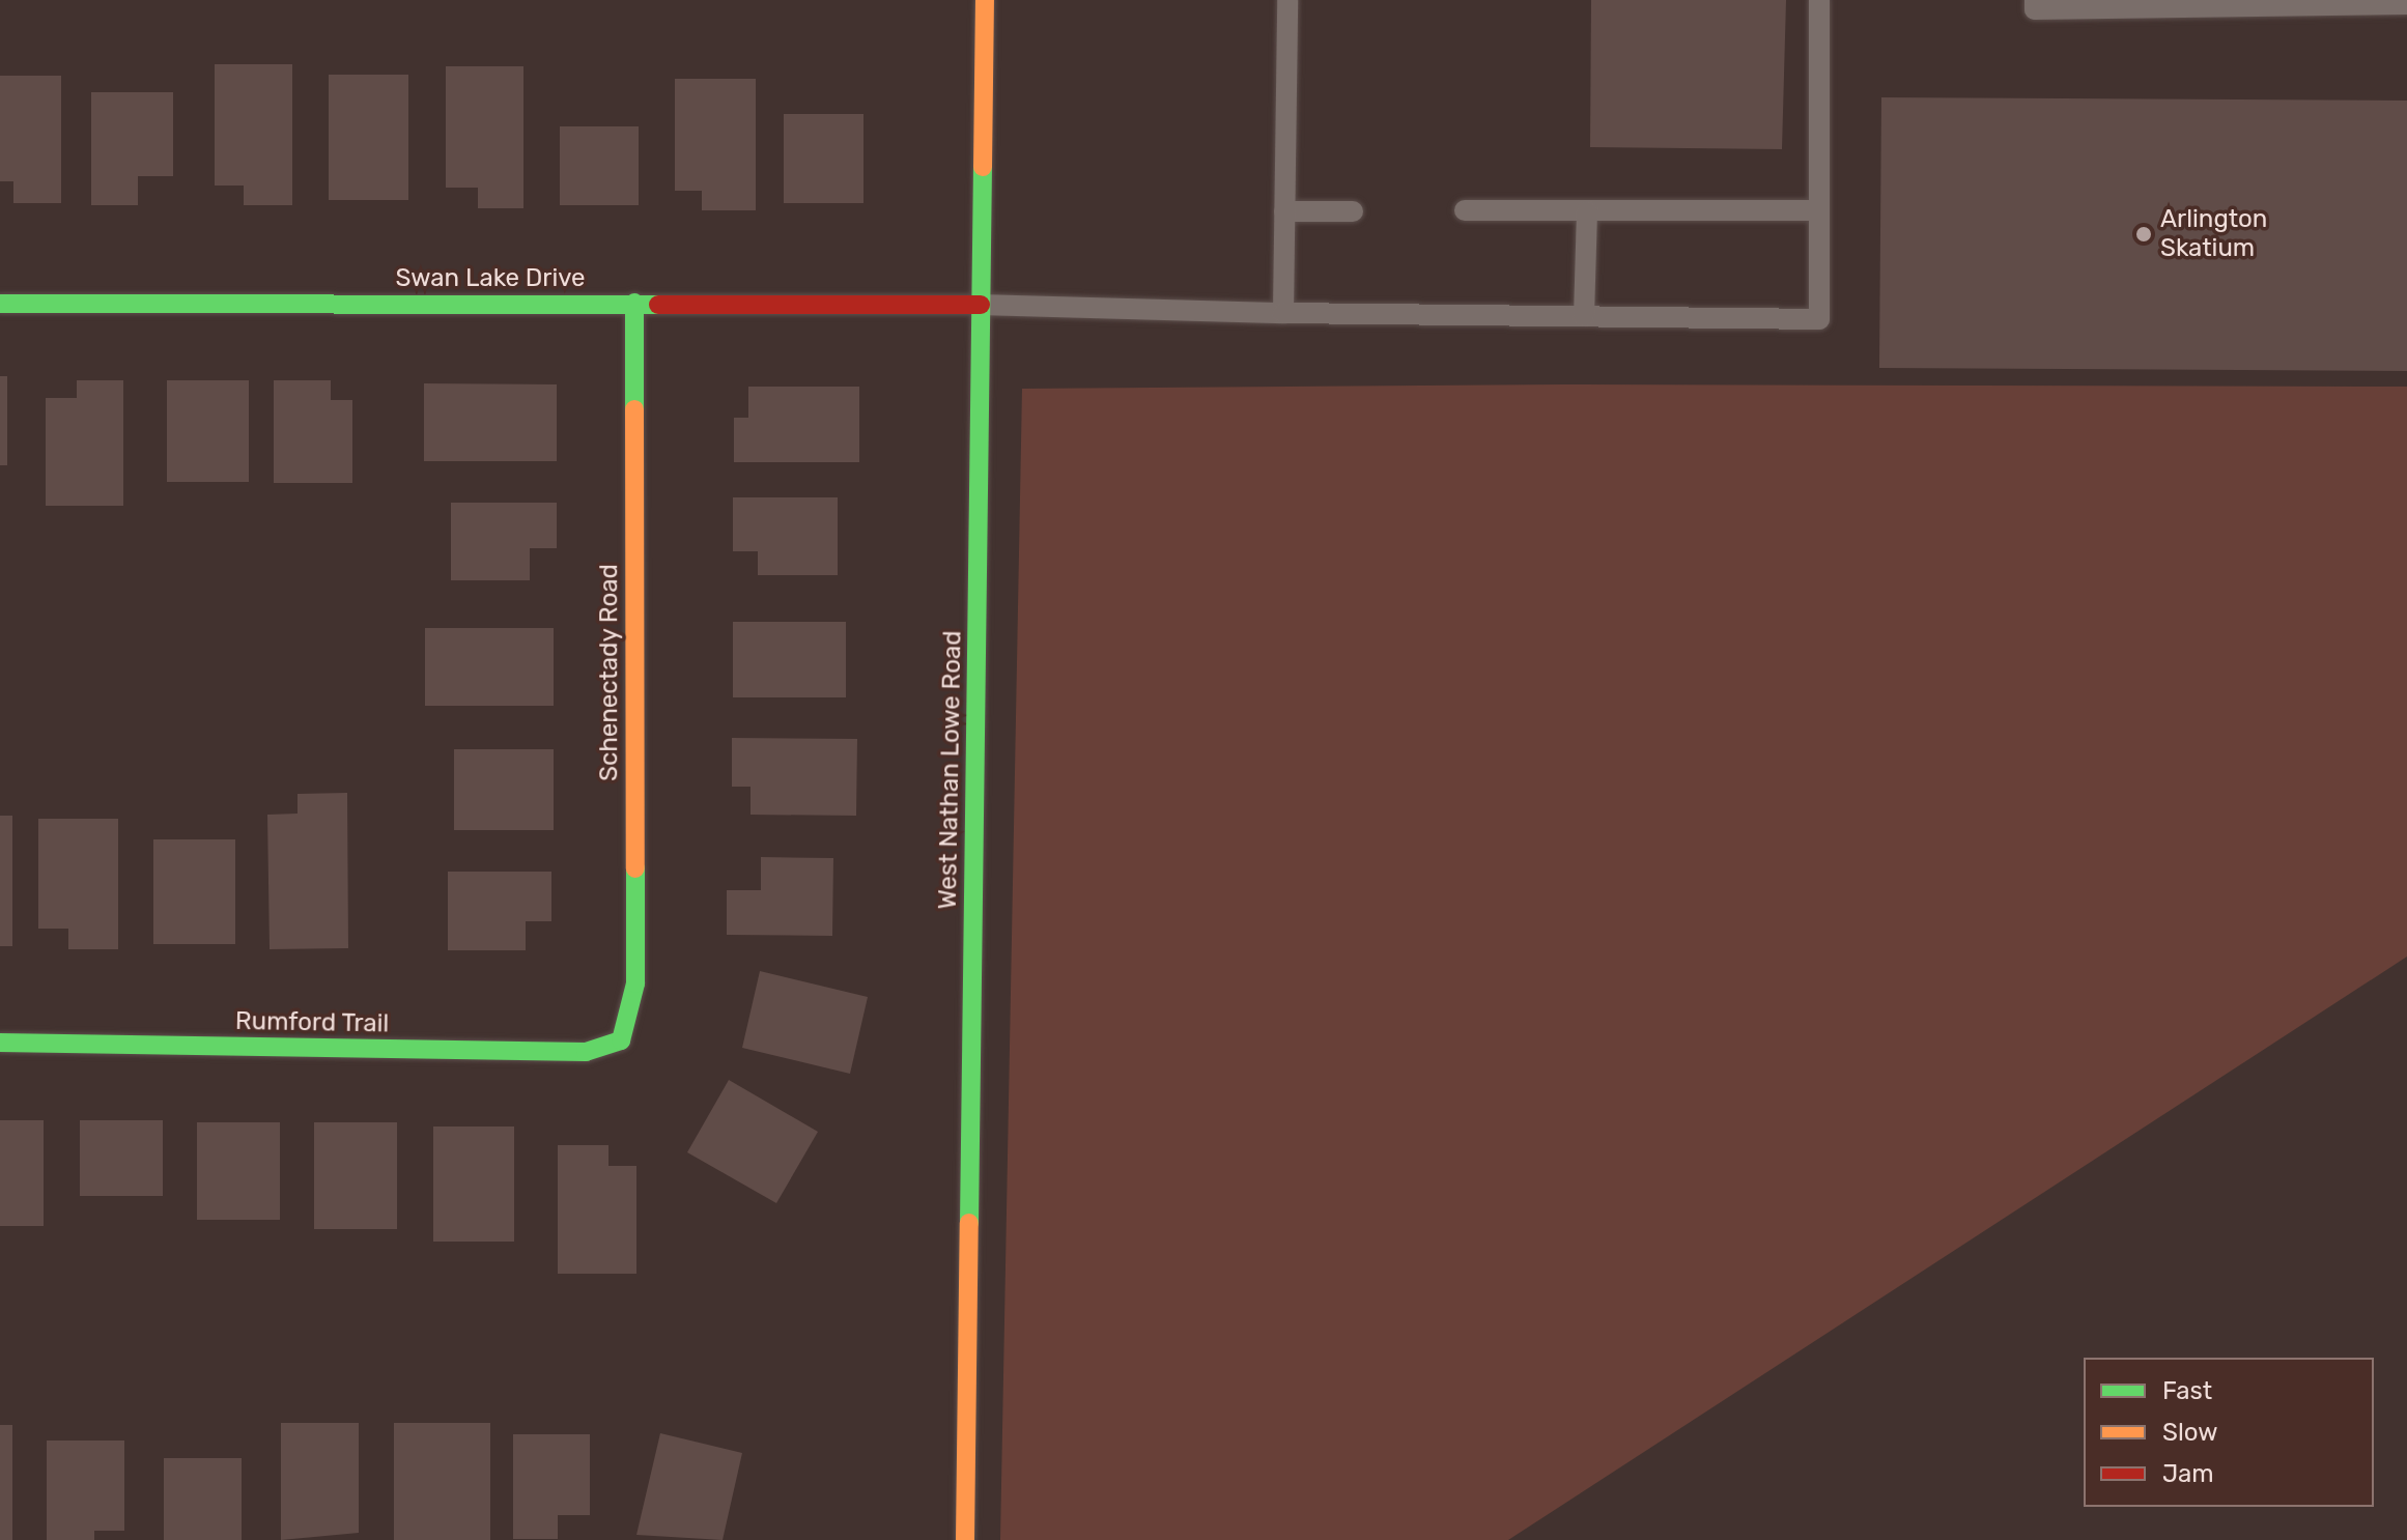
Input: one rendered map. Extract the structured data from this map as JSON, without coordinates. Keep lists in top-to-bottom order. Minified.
{"streets":{"street":["Swan Lake Drive","Schenectady Road","West Nathan Lowe Road","Rumford Trail"]},"crossings":[["Swan Lake Drive","Schenectady Road"],["Swan Lake Drive","West Nathan Lowe Road"],["Schenectady Road","Rumford Trail"]],"places":["Arlington Skatium"],"legend":["Fast","Slow","Jam"]}
